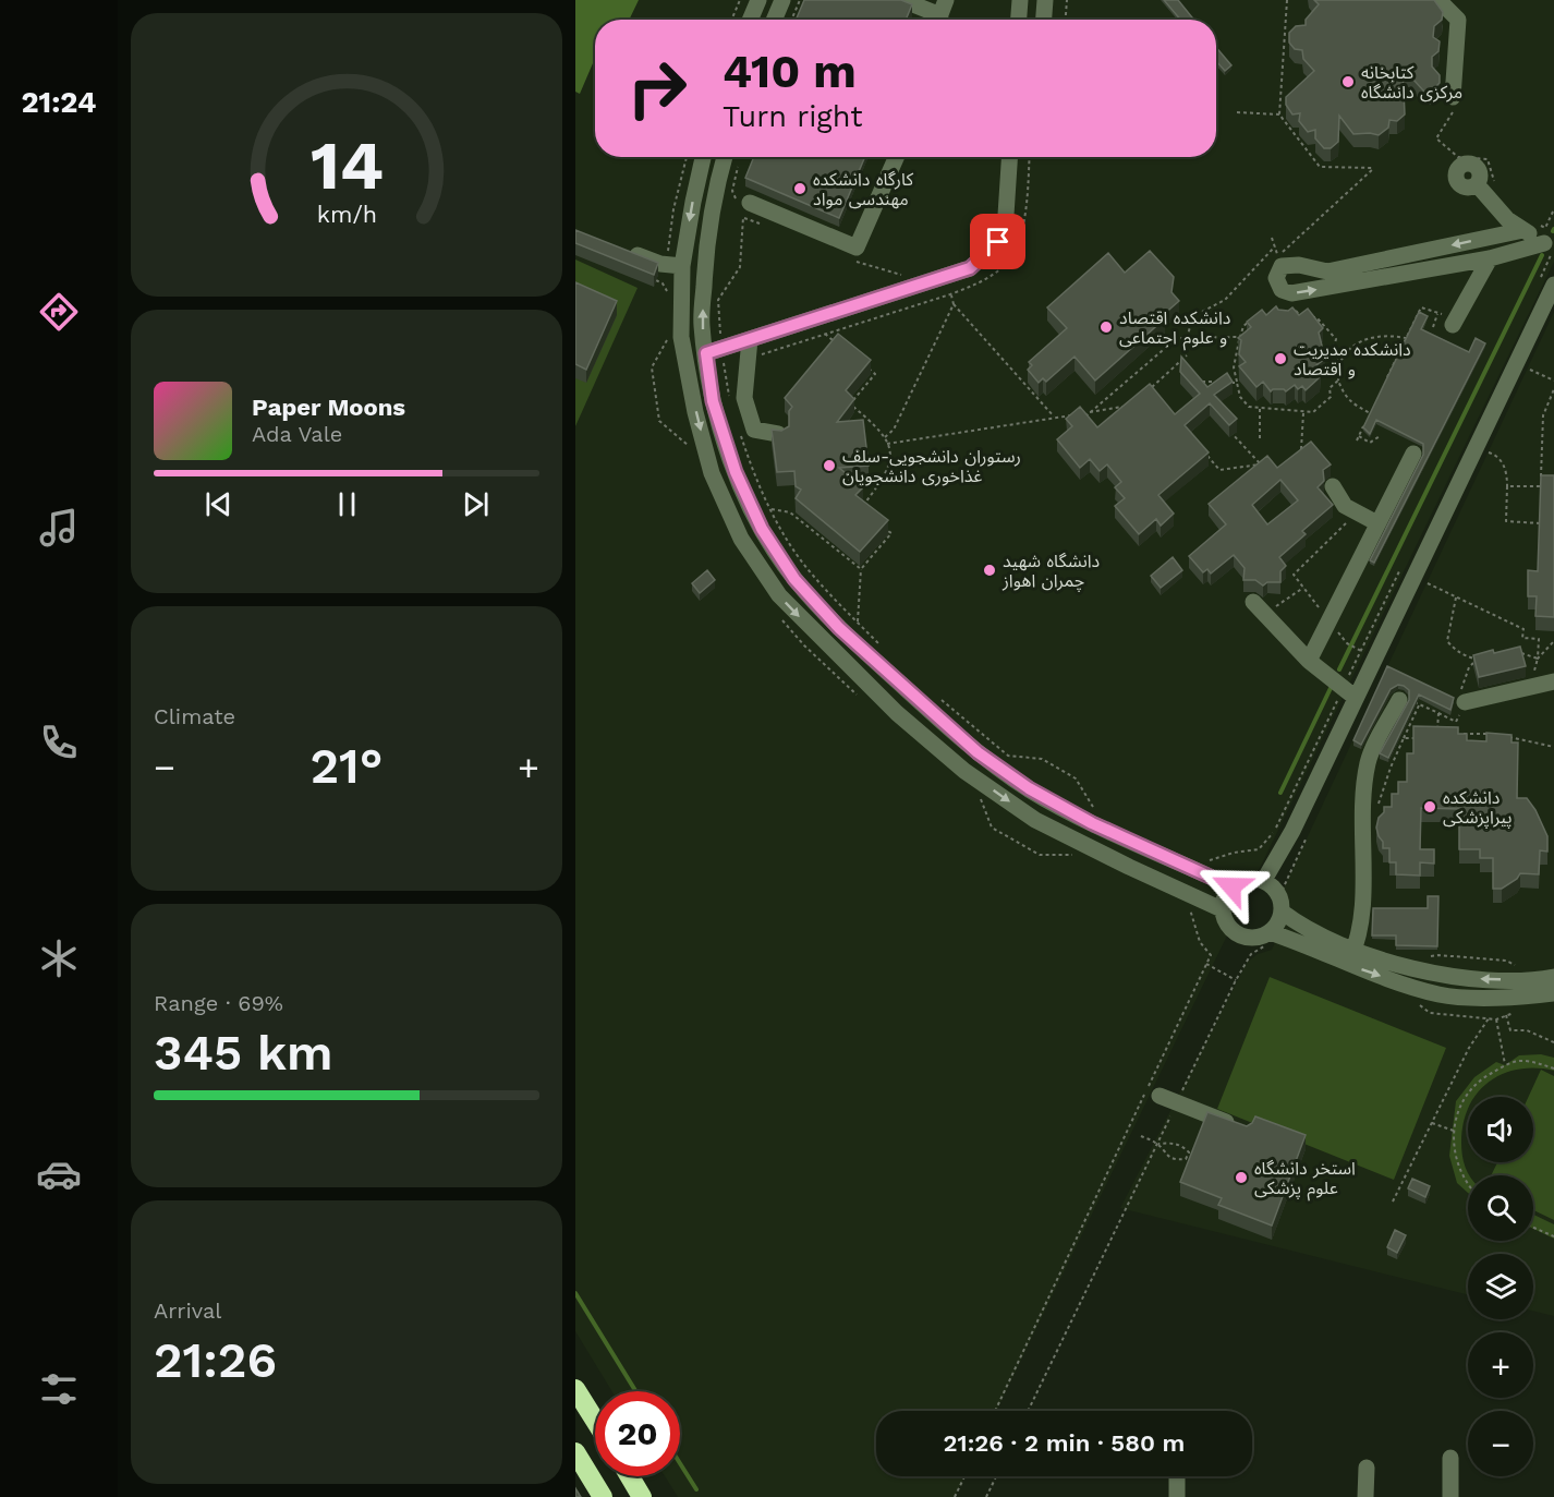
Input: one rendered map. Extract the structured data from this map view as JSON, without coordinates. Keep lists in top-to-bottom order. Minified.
{"places":["کتابخانه مرکزی دانشگاه","کارگاه دانشکده مهندسی مواد","دانشکده اقتصاد و علوم اجتماعی","دانشکده مدیریت و اقتصاد","رستوران دانشجویی-سلف غذاخوری دانشجویان","دانشگاه شهید چمران اهواز","دانشکده پیراپزشکی","استخر دانشگاه علوم پزشکی"],"page":{"tabs":"21:24","turn":["410 m","Turn right"],"song":["Paper Moons","Ada Vale"],"tile":["Climate",["Range · 69%","345 km"],["Arrival","21:26"]],"heat":["−","21°","+"],"map_buttons":["+","−"],"limit":"20","trip":"21:26 · 2 min · 580 m","gauge":["14","km/h"]}}
